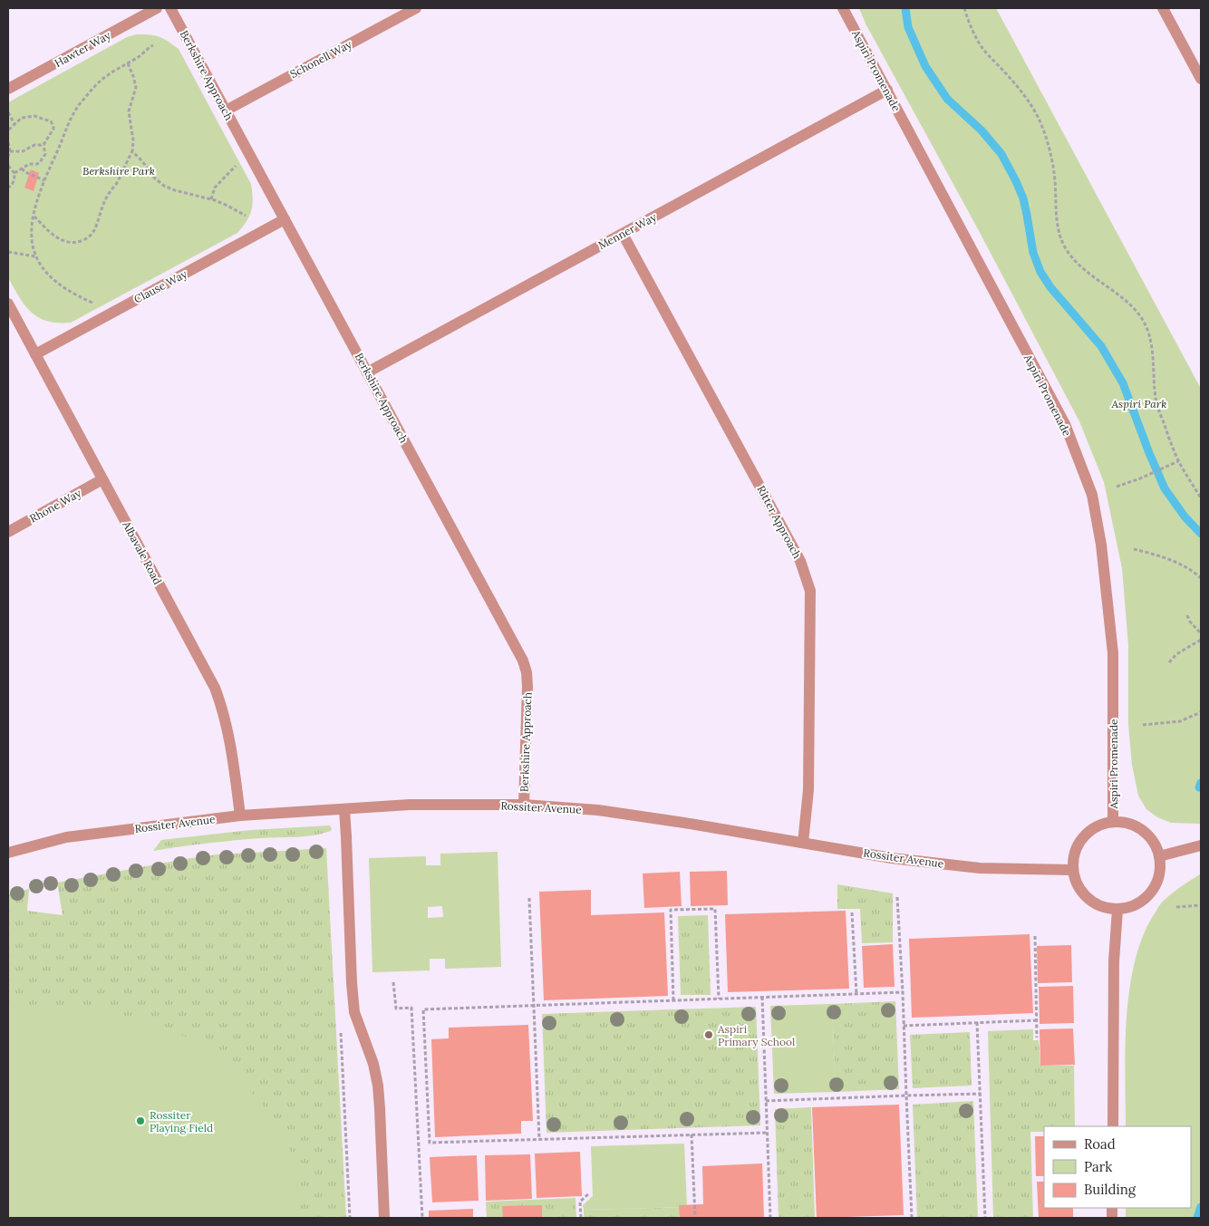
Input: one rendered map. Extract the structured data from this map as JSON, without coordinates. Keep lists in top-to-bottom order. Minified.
{"streets":{"street":["Hawter Way","Schonell Way","Aspiri Promenade","Berkshire Approach","Menner Way","Clause Way","Rhone Way","Ritter Approach","Albavale Road","Rossiter Avenue"]},"crossings":[["Schonell Way","Berkshire Approach"],["Aspiri Promenade","Menner Way"],["Aspiri Promenade","Rossiter Avenue"],["Berkshire Approach","Menner Way"],["Berkshire Approach","Clause Way"],["Berkshire Approach","Rossiter Avenue"],["Menner Way","Ritter Approach"],["Clause Way","Albavale Road"],["Rhone Way","Albavale Road"],["Ritter Approach","Rossiter Avenue"],["Albavale Road","Rossiter Avenue"]],"parks":["Berkshire Park","Aspiri Park"],"places":["Aspiri Primary School","Rossiter Playing Field"],"legend":["Road","Park","Building"]}
